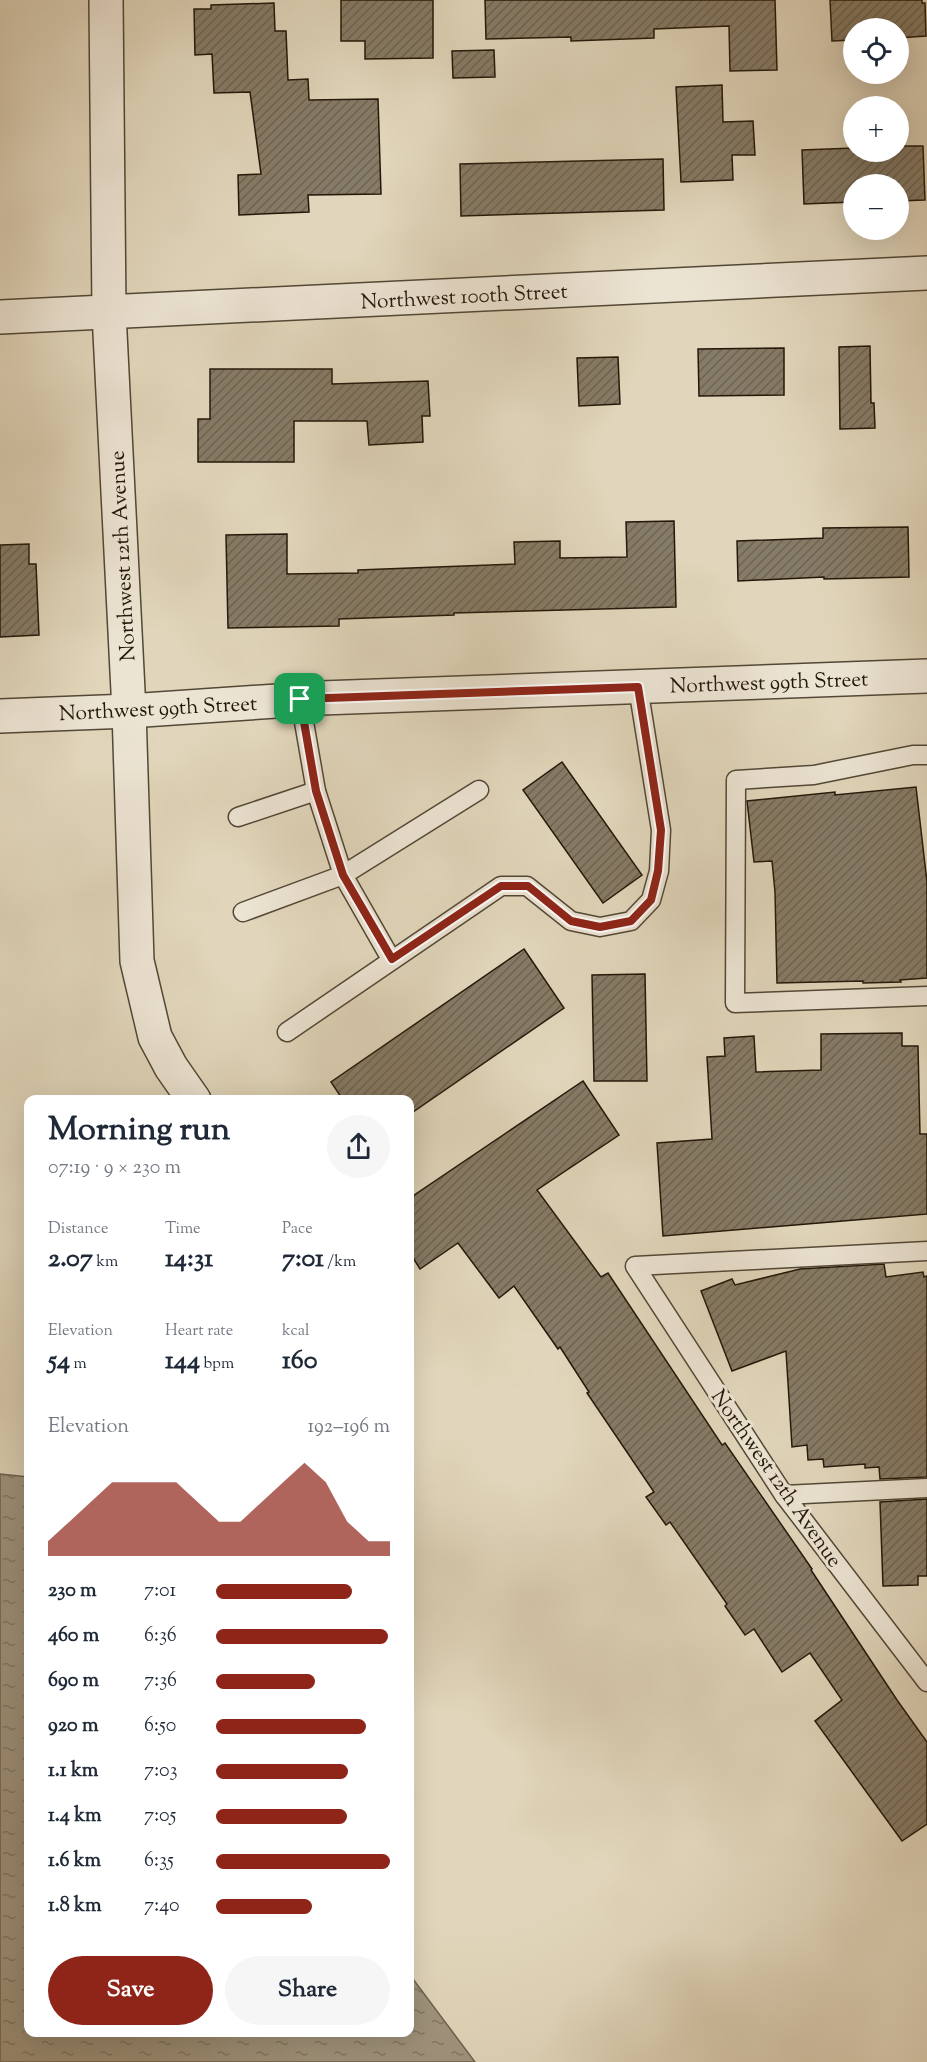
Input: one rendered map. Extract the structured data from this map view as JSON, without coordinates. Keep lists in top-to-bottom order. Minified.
{"streets":{"street":["Northwest 100th Street","Northwest 12th Avenue","Northwest 99th Street"]},"crossings":[["Northwest 100th Street","Northwest 12th Avenue"],["Northwest 12th Avenue","Northwest 99th Street"]],"page":{"map_buttons":["+","−"],"heading":["Morning run","07:19 · 9 × 230 m"],"stats":[["Distance","2.07 km"],["Time","14:31"],["Pace","7:01 /km"],["Elevation","54 m"],["Heart rate","144 bpm"],["kcal","160"]],"chart":["Elevation","192–196 m"],"list":[{"name":"230 m","note":"7:01"},{"name":"460 m","note":"6:36"},{"name":"690 m","note":"7:36"},{"name":"920 m","note":"6:50"},{"name":"1.1 km","note":"7:03"},{"name":"1.4 km","note":"7:05"},{"name":"1.6 km","note":"6:35"},{"name":"1.8 km","note":"7:40"}],"buttons":["Save","Share"]}}
